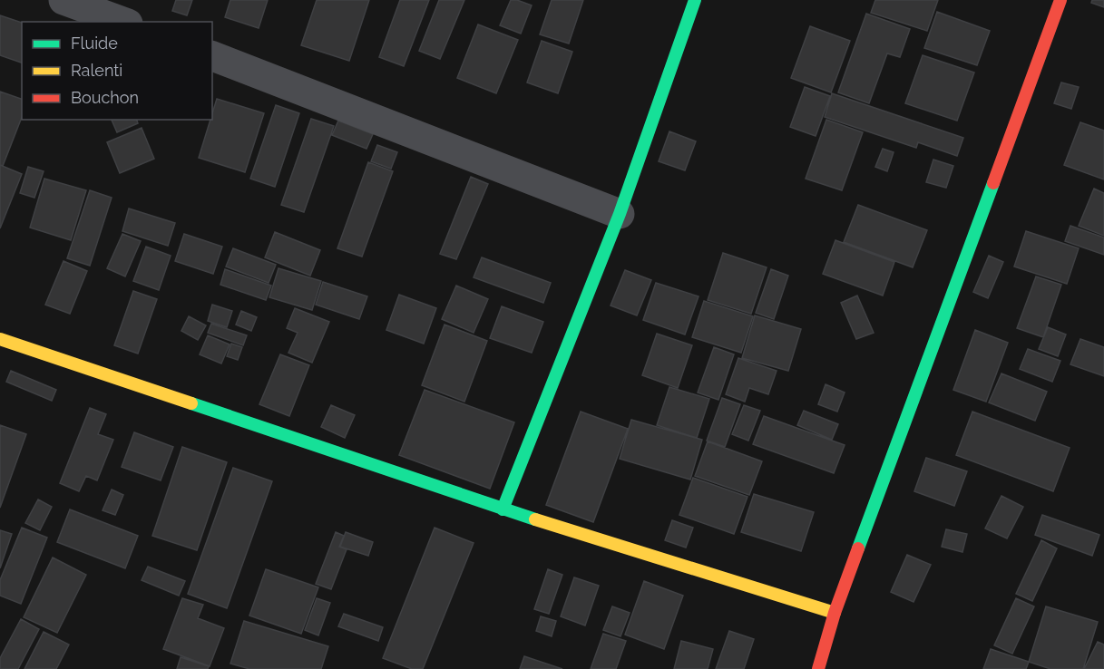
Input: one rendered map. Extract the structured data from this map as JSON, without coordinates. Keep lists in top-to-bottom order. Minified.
{"legend":["Fluide","Ralenti","Bouchon"]}
